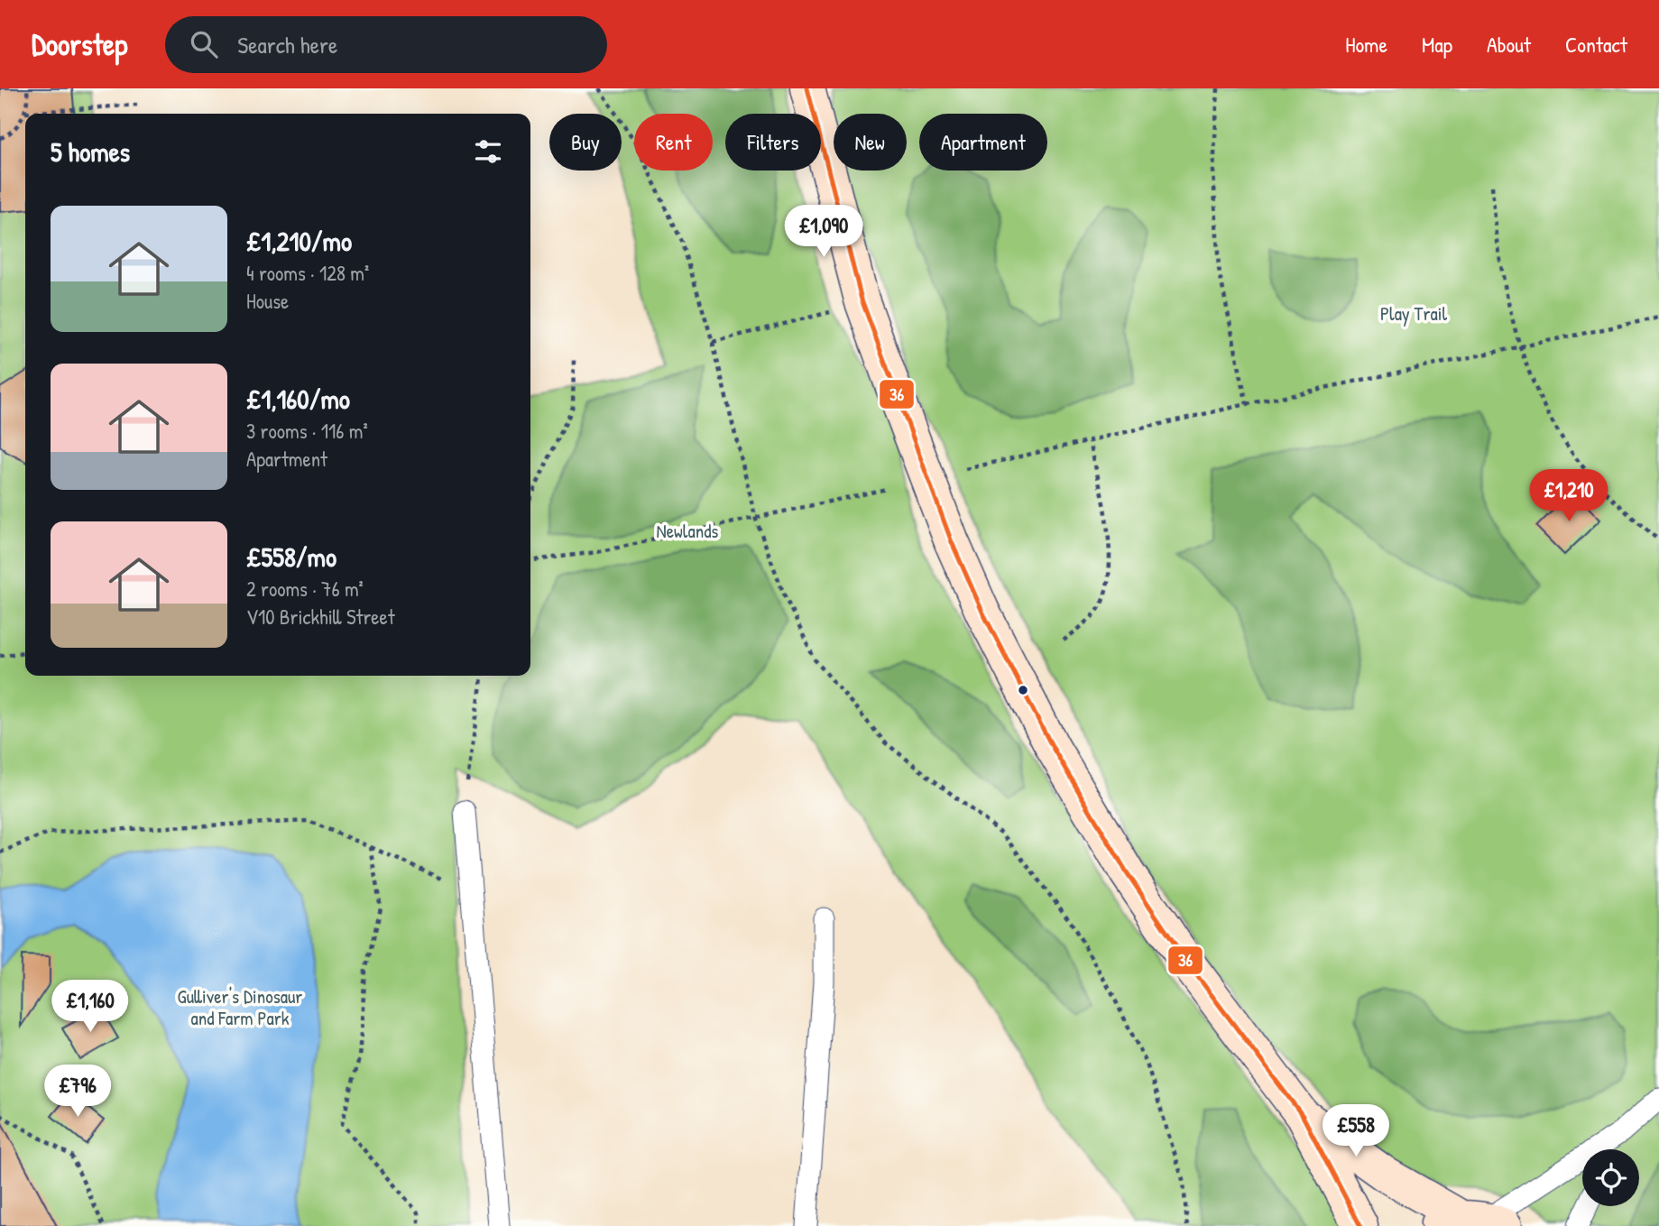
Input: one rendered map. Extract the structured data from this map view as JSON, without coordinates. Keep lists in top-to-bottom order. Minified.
{"parks":["Play Trail","Newlands","Gulliver's Dinosaur and Farm Park"],"lines":["transit line 36"],"page":{"header":"Doorstep","search":"Search here","nav":["Home","Map","About","Contact"],"chip":["Buy","Rent","Filters","New","Apartment"],"heading":"5 homes","list":[{"name":"£1,210/mo","note":"4 rooms · 128 m² · House"},{"name":"£1,160/mo","note":"3 rooms · 116 m² · Apartment"},{"name":"£558/mo","note":"2 rooms · 76 m² · V10 Brickhill Street"}],"price":["£1,090","£1,210","£1,160","£796","£558"]}}
